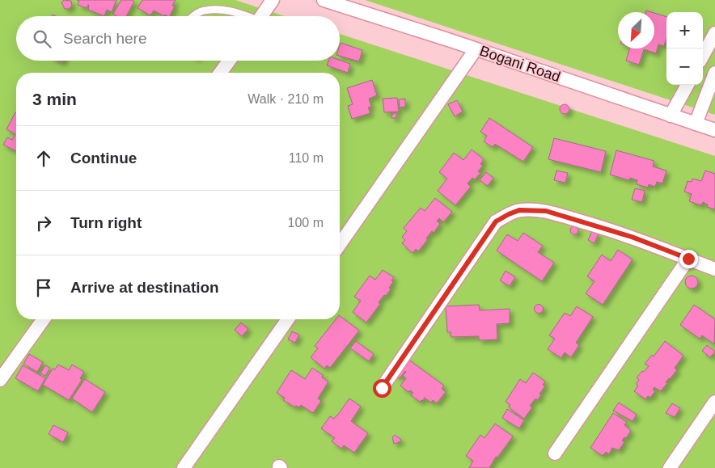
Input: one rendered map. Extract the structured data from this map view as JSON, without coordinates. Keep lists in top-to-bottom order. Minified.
{"streets":{"street":["Bogani Road"]},"north":"bottom left","page":{"map_buttons":["+","−"],"search":"Search here","heading":["3 min","Walk · 210 m"],"list":[["Continue","110 m"],["Turn right","100 m"],"Arrive at destination"]}}
